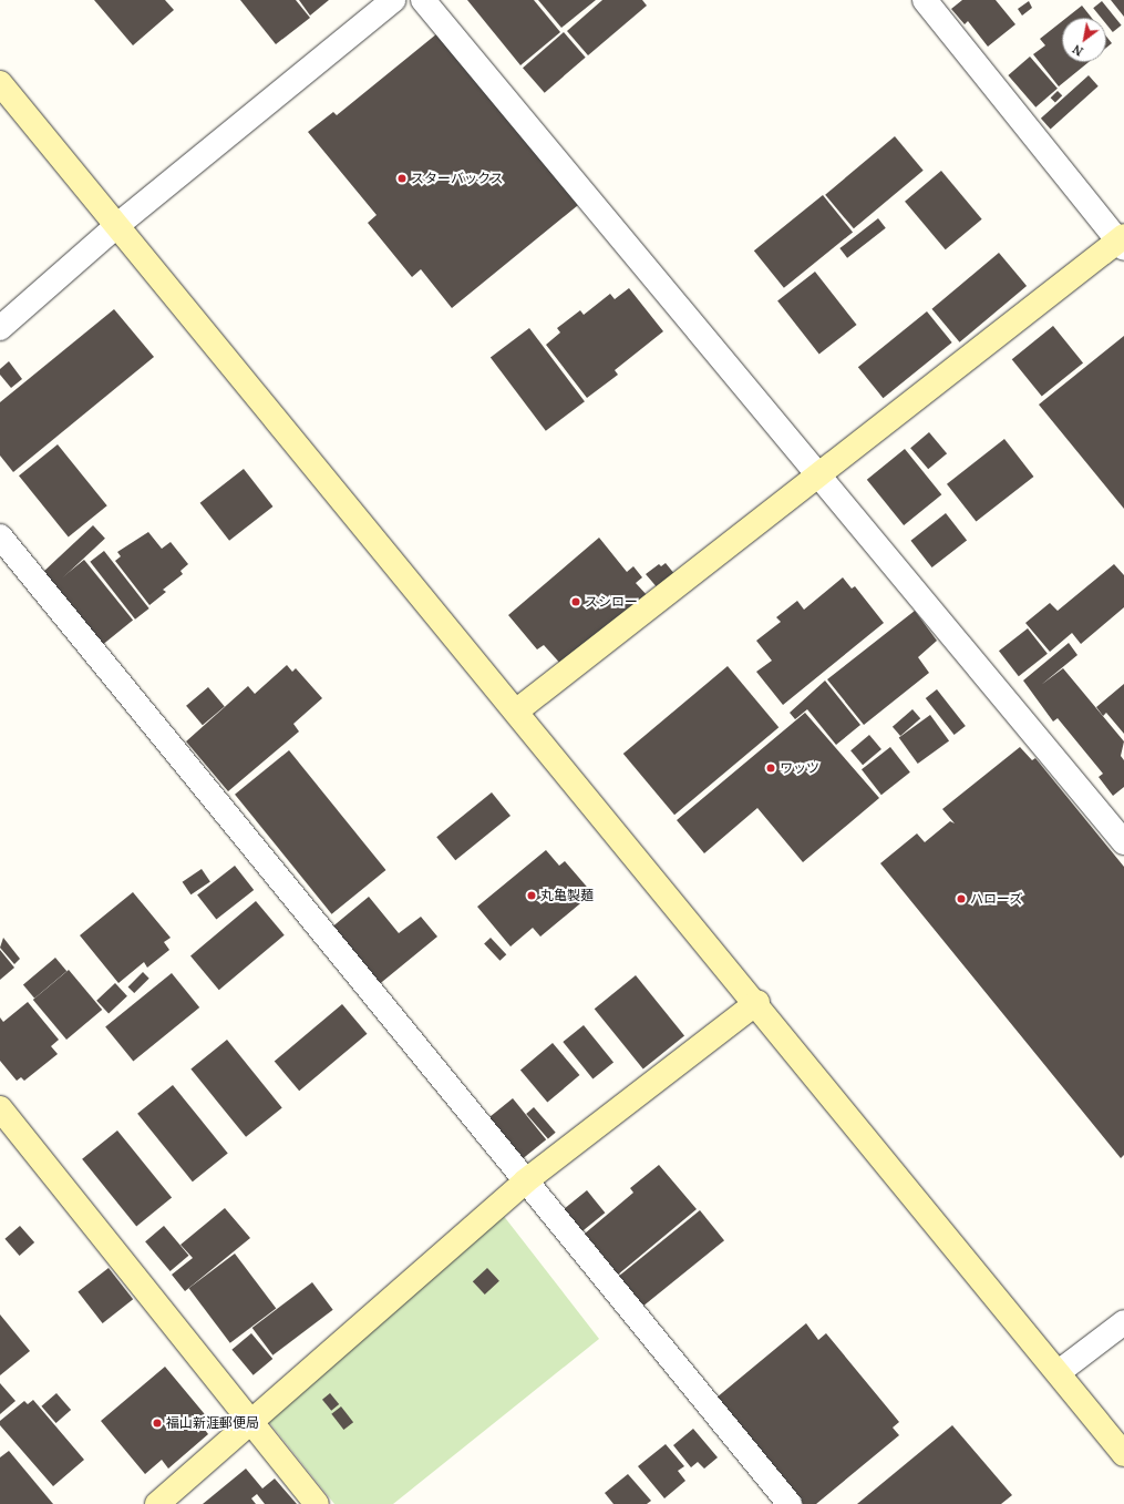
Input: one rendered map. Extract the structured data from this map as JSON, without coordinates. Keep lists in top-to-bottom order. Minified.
{"places":["スターバックス","スシロー","ワッツ","丸亀製麺","ハローズ","福山新涯郵便局"],"north":"bottom left"}
